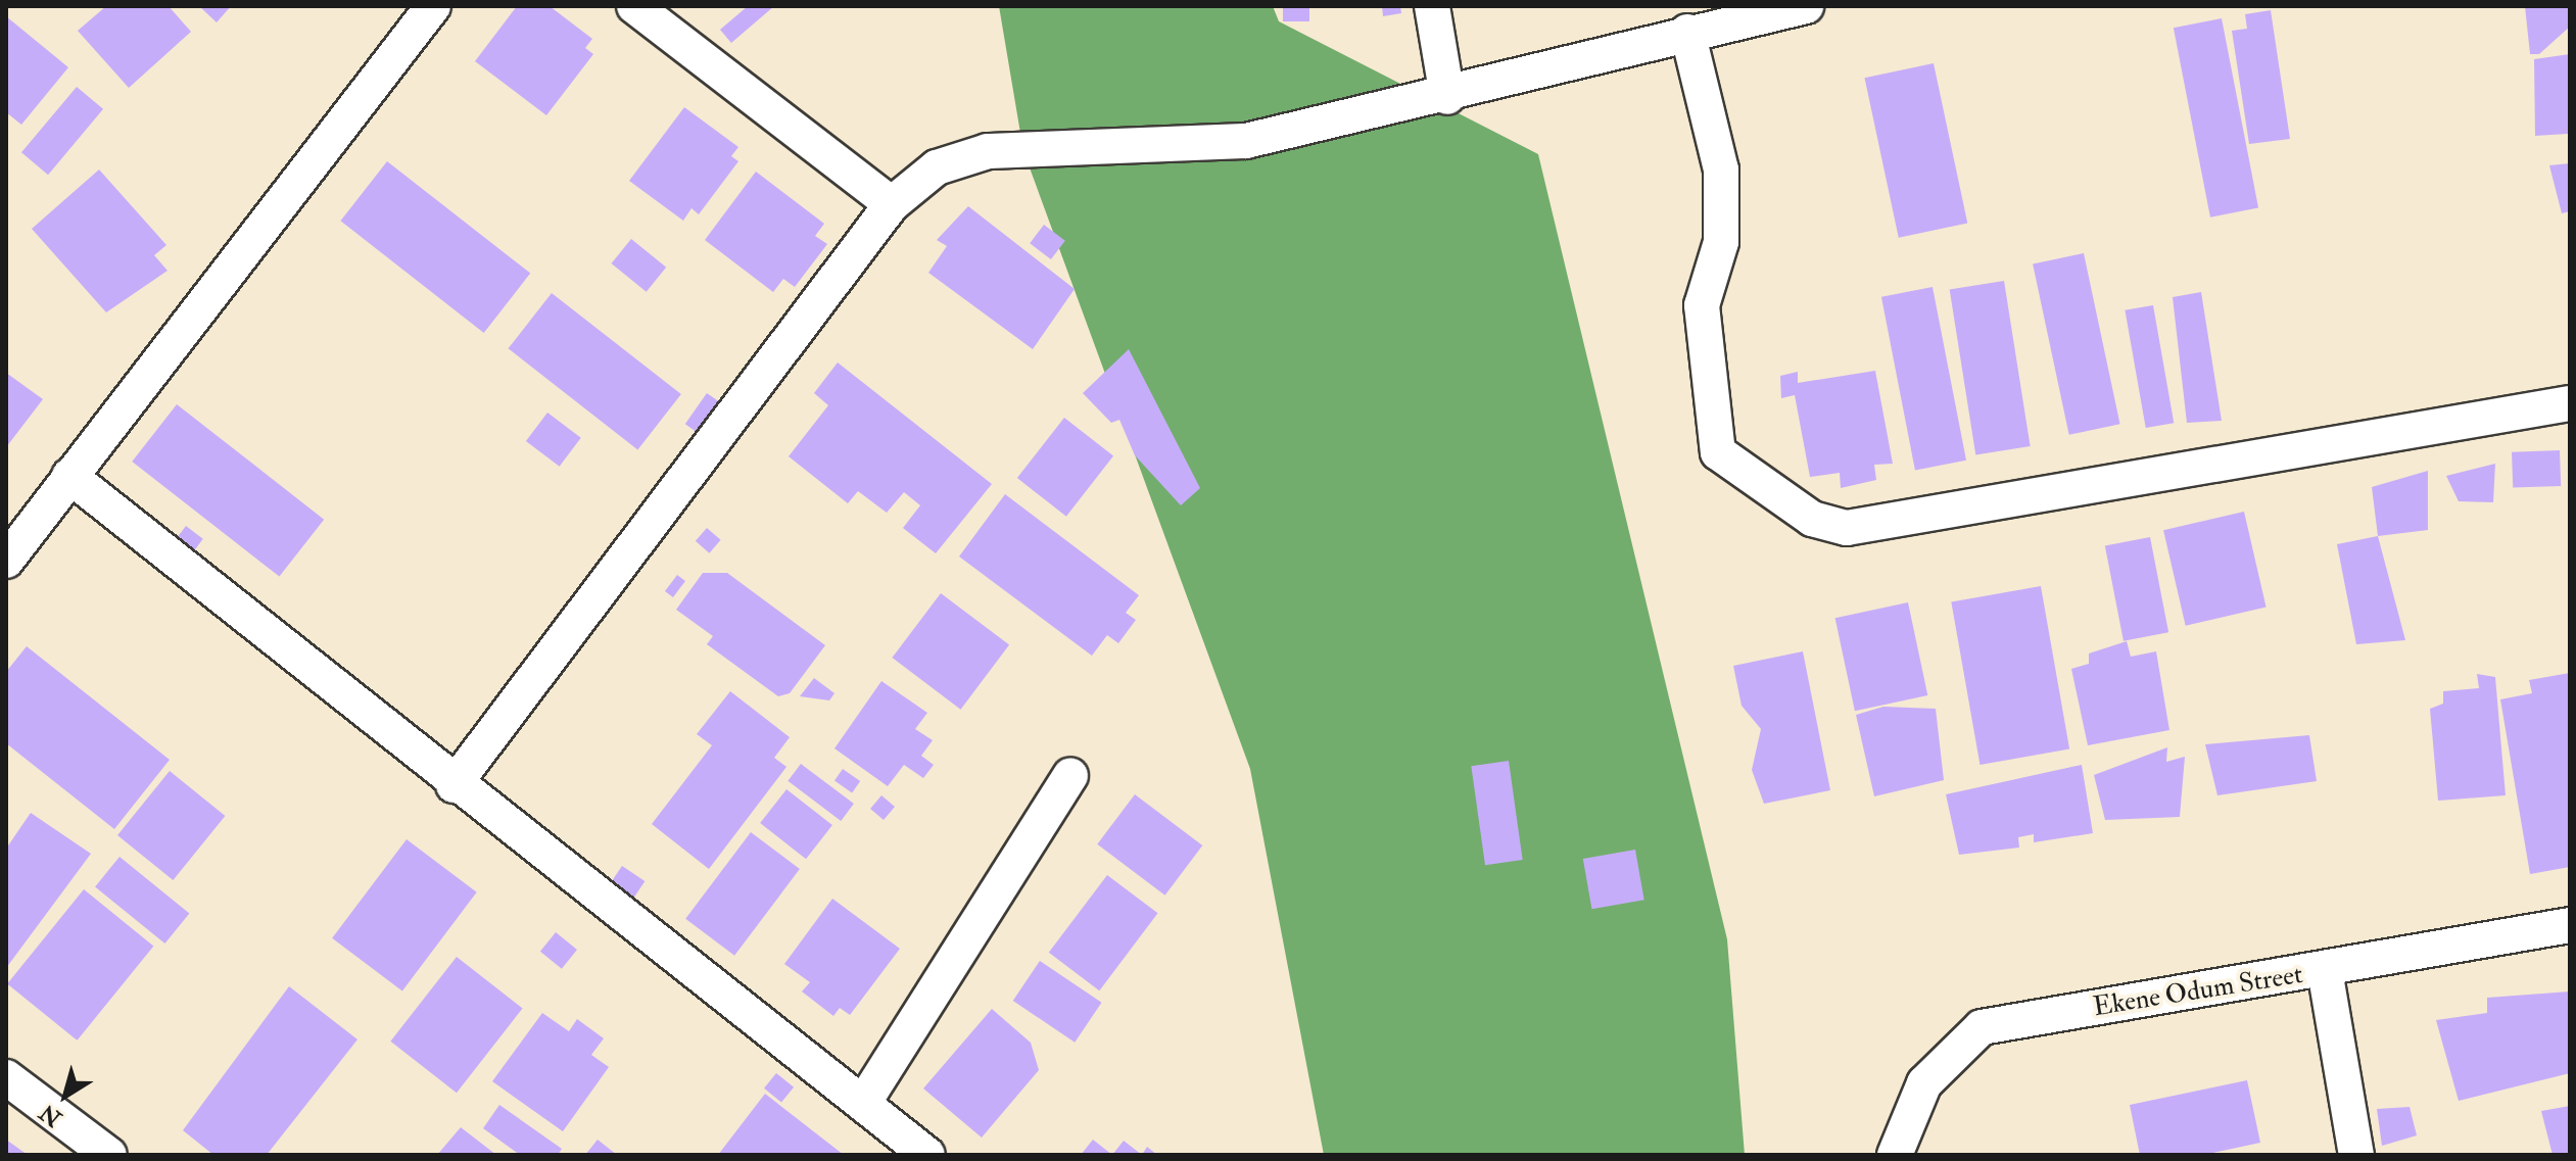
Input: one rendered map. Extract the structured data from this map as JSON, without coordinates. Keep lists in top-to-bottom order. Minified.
{"streets":{"street":["Ekene Odum Street"]},"north":"bottom left"}
